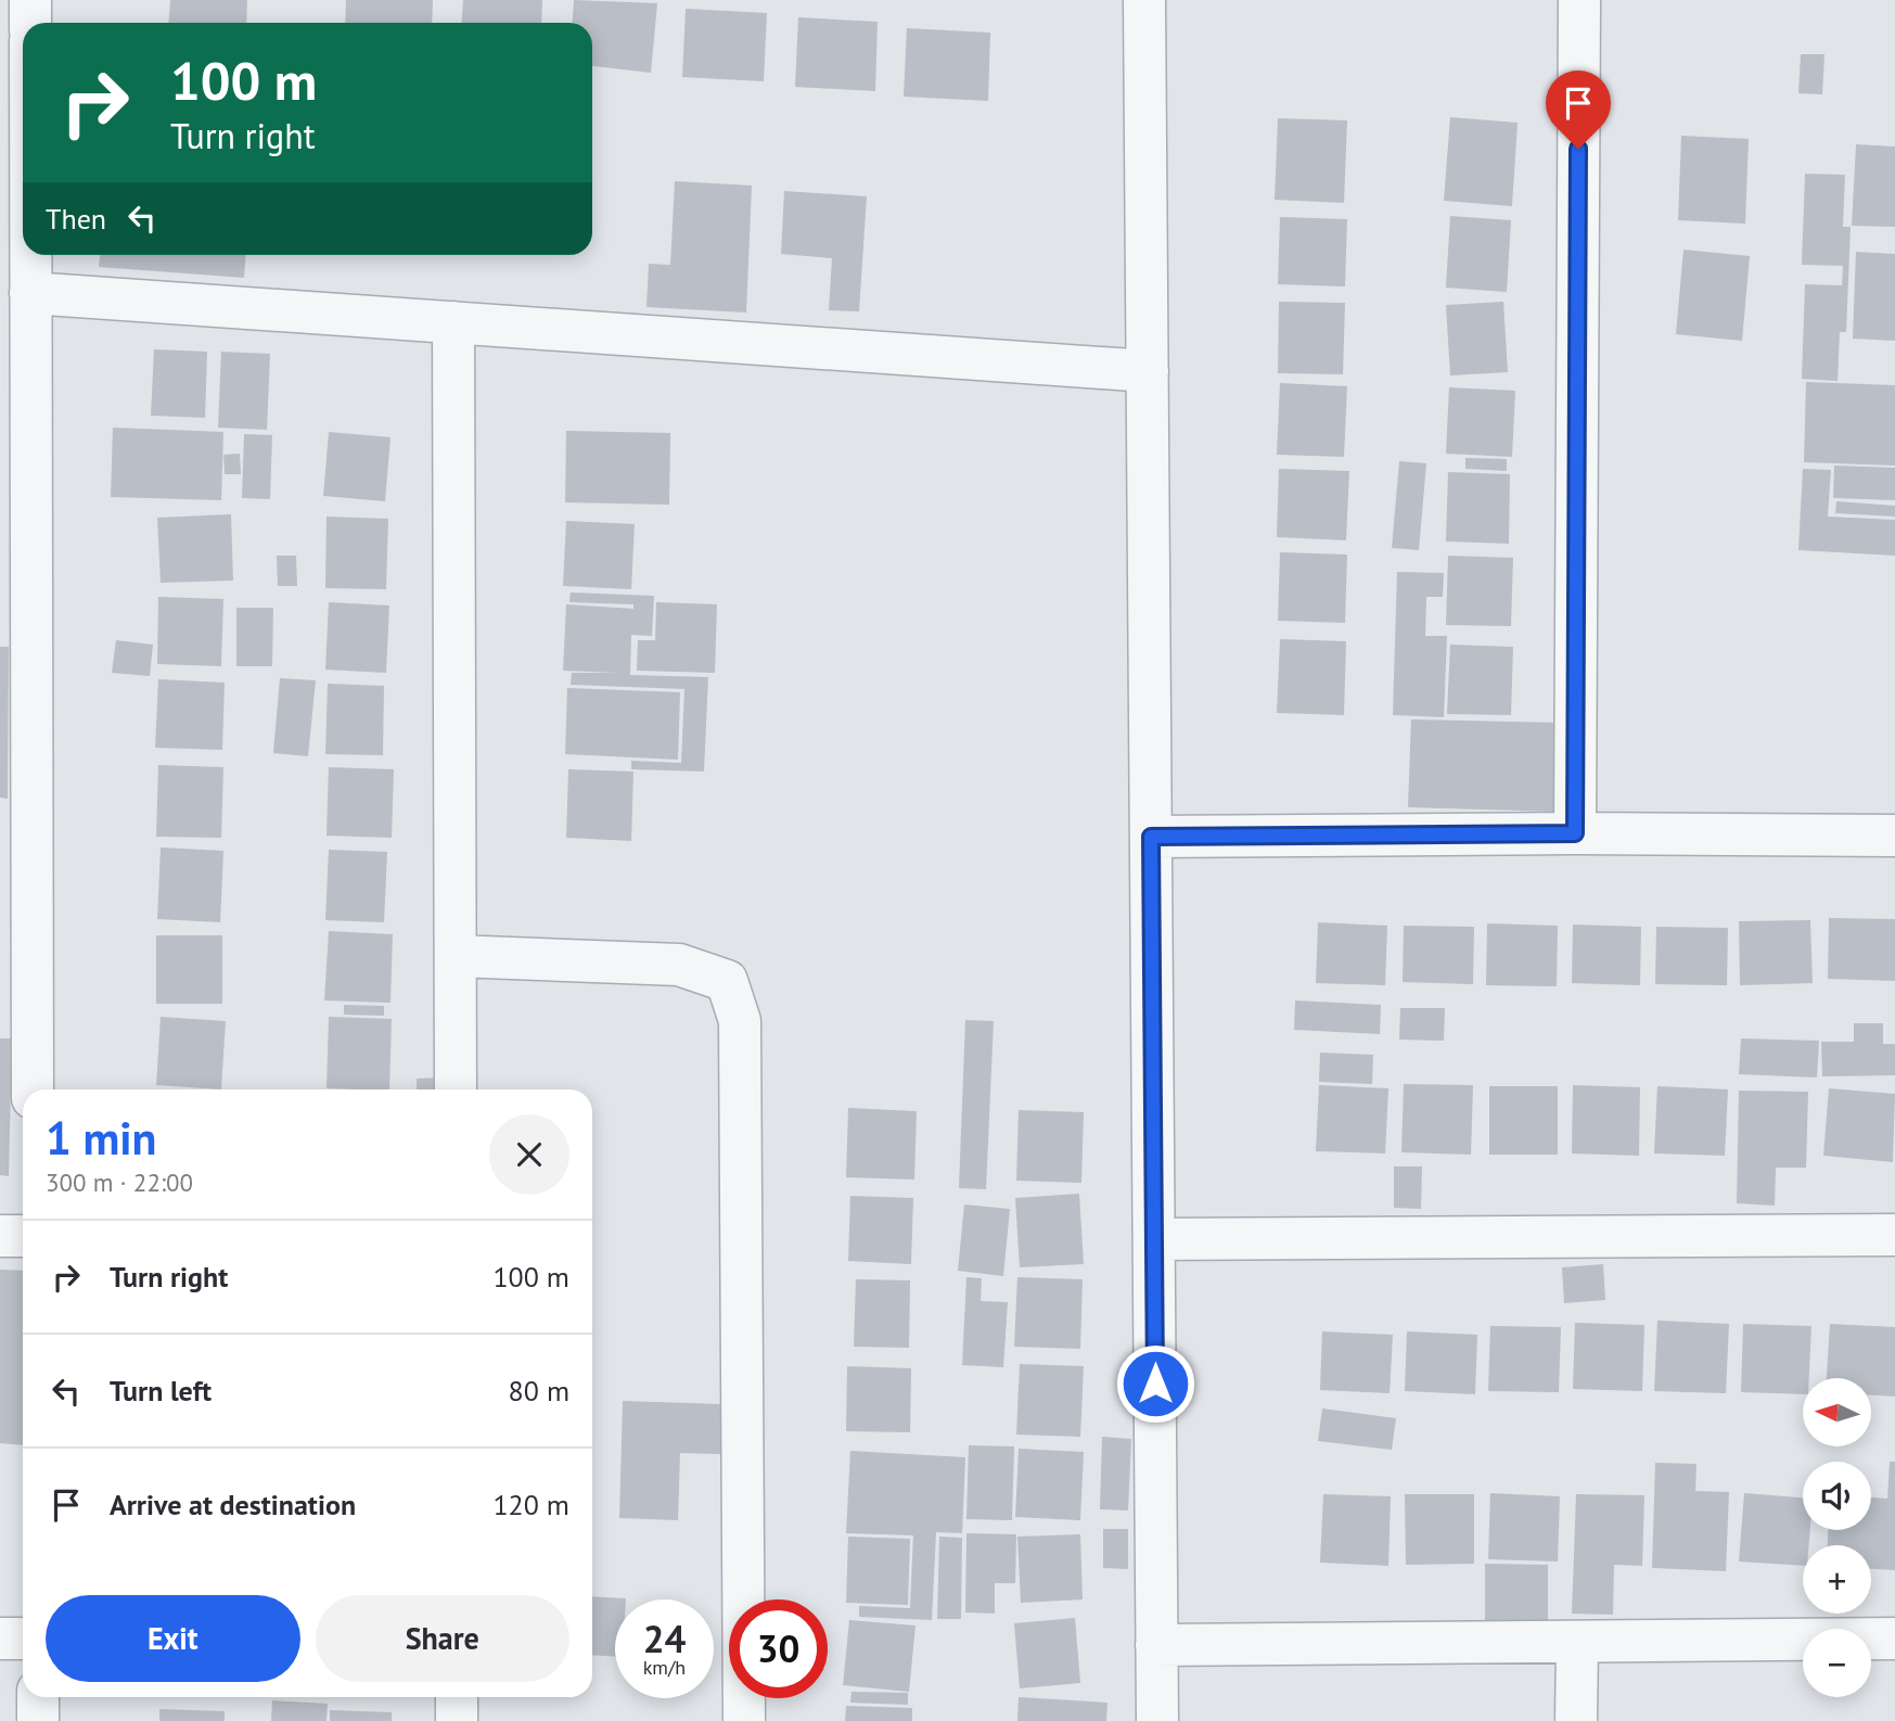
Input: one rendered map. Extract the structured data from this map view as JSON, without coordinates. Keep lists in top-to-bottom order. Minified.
{"north":"left","page":{"turn":["100 m","Turn right"],"then":"Then","heading":["1 min","300 m · 22:00"],"list":[{"name":"Turn right","value":"100 m"},{"name":"Turn left","value":"80 m"},{"name":"Arrive at destination","value":"120 m"}],"map_buttons":["+","−"],"buttons":["Exit","Share"],"speed":"24 km/h","limit":"30"}}
